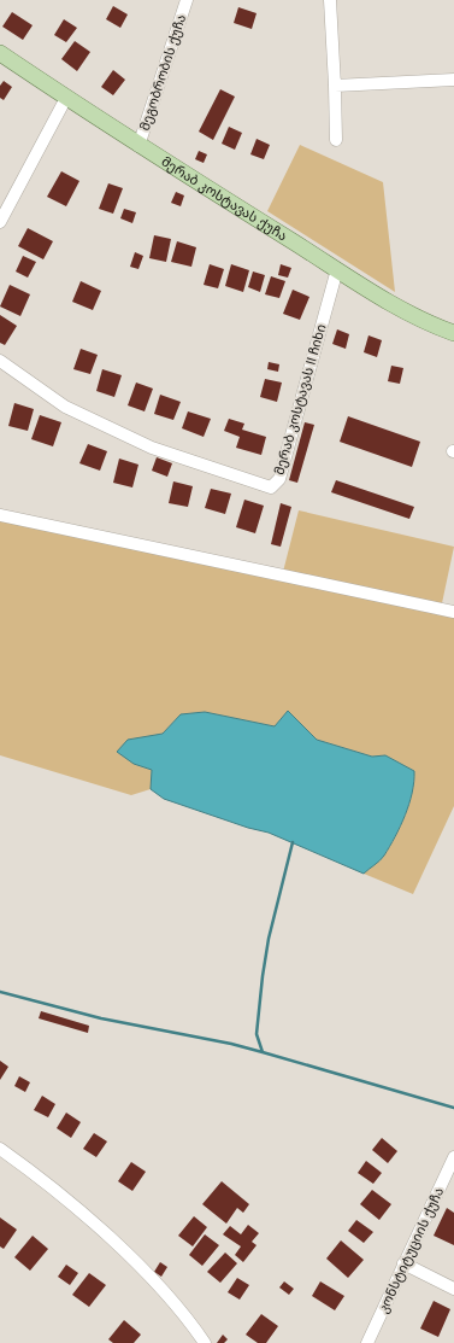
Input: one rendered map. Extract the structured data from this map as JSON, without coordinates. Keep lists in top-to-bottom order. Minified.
{"streets":{"main road":["მერაბ კოსტავას ქუჩა"],"street":["მეგობრობის ქუჩა","მერაბ კოსტავას II ჩიხი","კონსტიტუციის ქუჩა"]},"crossings":[["მეგობრობის ქუჩა","მერაბ კოსტავას ქუჩა"],["მერაბ კოსტავას ქუჩა","მერაბ კოსტავას II ჩიხი"]]}
